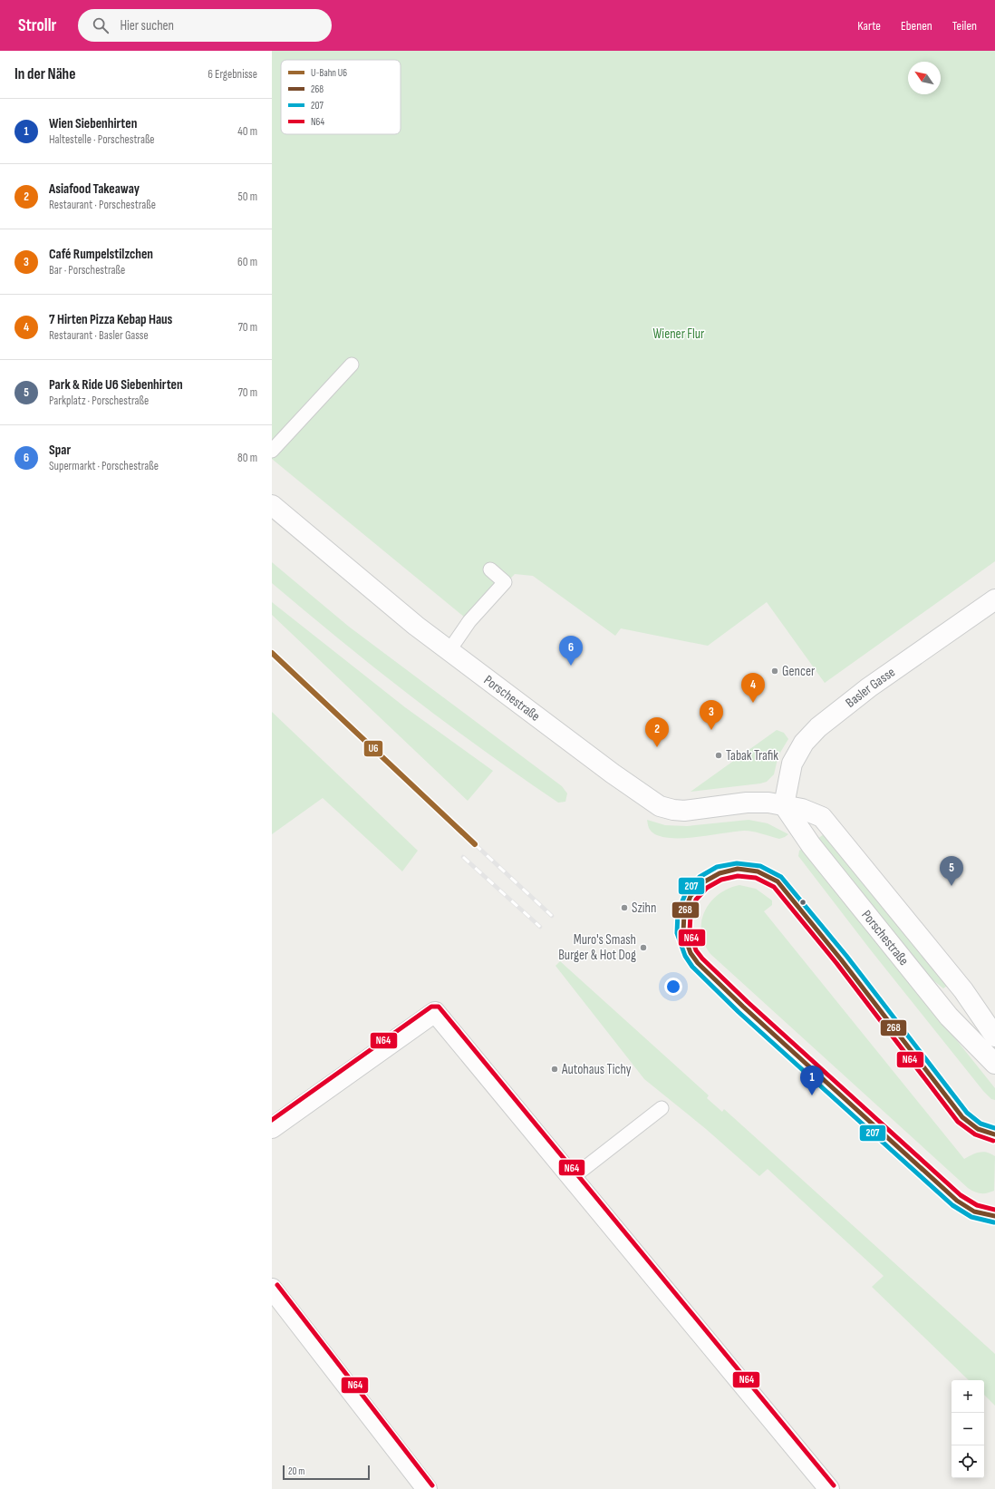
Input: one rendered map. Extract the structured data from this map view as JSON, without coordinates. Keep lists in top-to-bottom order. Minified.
{"streets":{"street":["Basler Gasse","Porschestraße"]},"crossings":[["Basler Gasse","Porschestraße"]],"parks":["Wiener Flur"],"places":["Gencer","Tabak Trafik","Szihn","Muro's Smash Burger & Hot Dog","Autohaus Tichy"],"lines":["metro line U6","transit line 207","transit line 268","transit line N64"],"legend":["U-Bahn U6","268","207","N64"],"scale_bar":"20 m","north":"top left","page":{"header":"Strollr","search":"Hier suchen","nav":["Karte","Ebenen","Teilen"],"heading":["In der Nähe","6 Ergebnisse"],"list":[{"mark":"1","name":"Wien Siebenhirten","note":"Haltestelle · Porschestraße","value":"40 m"},{"mark":"2","name":"Asiafood Takeaway","note":"Restaurant · Porschestraße","value":"50 m"},{"mark":"3","name":"Café Rumpelstilzchen","note":"Bar · Porschestraße","value":"60 m"},{"mark":"4","name":"7 Hirten Pizza Kebap Haus","note":"Restaurant · Basler Gasse","value":"70 m"},{"mark":"5","name":"Park & Ride U6 Siebenhirten","note":"Parkplatz · Porschestraße","value":"70 m"},{"mark":"6","name":"Spar","note":"Supermarkt · Porschestraße","value":"80 m"}],"pins":["6","4","3","2","5","1"],"map_buttons":["+","−"],"scale":"20 m"}}
